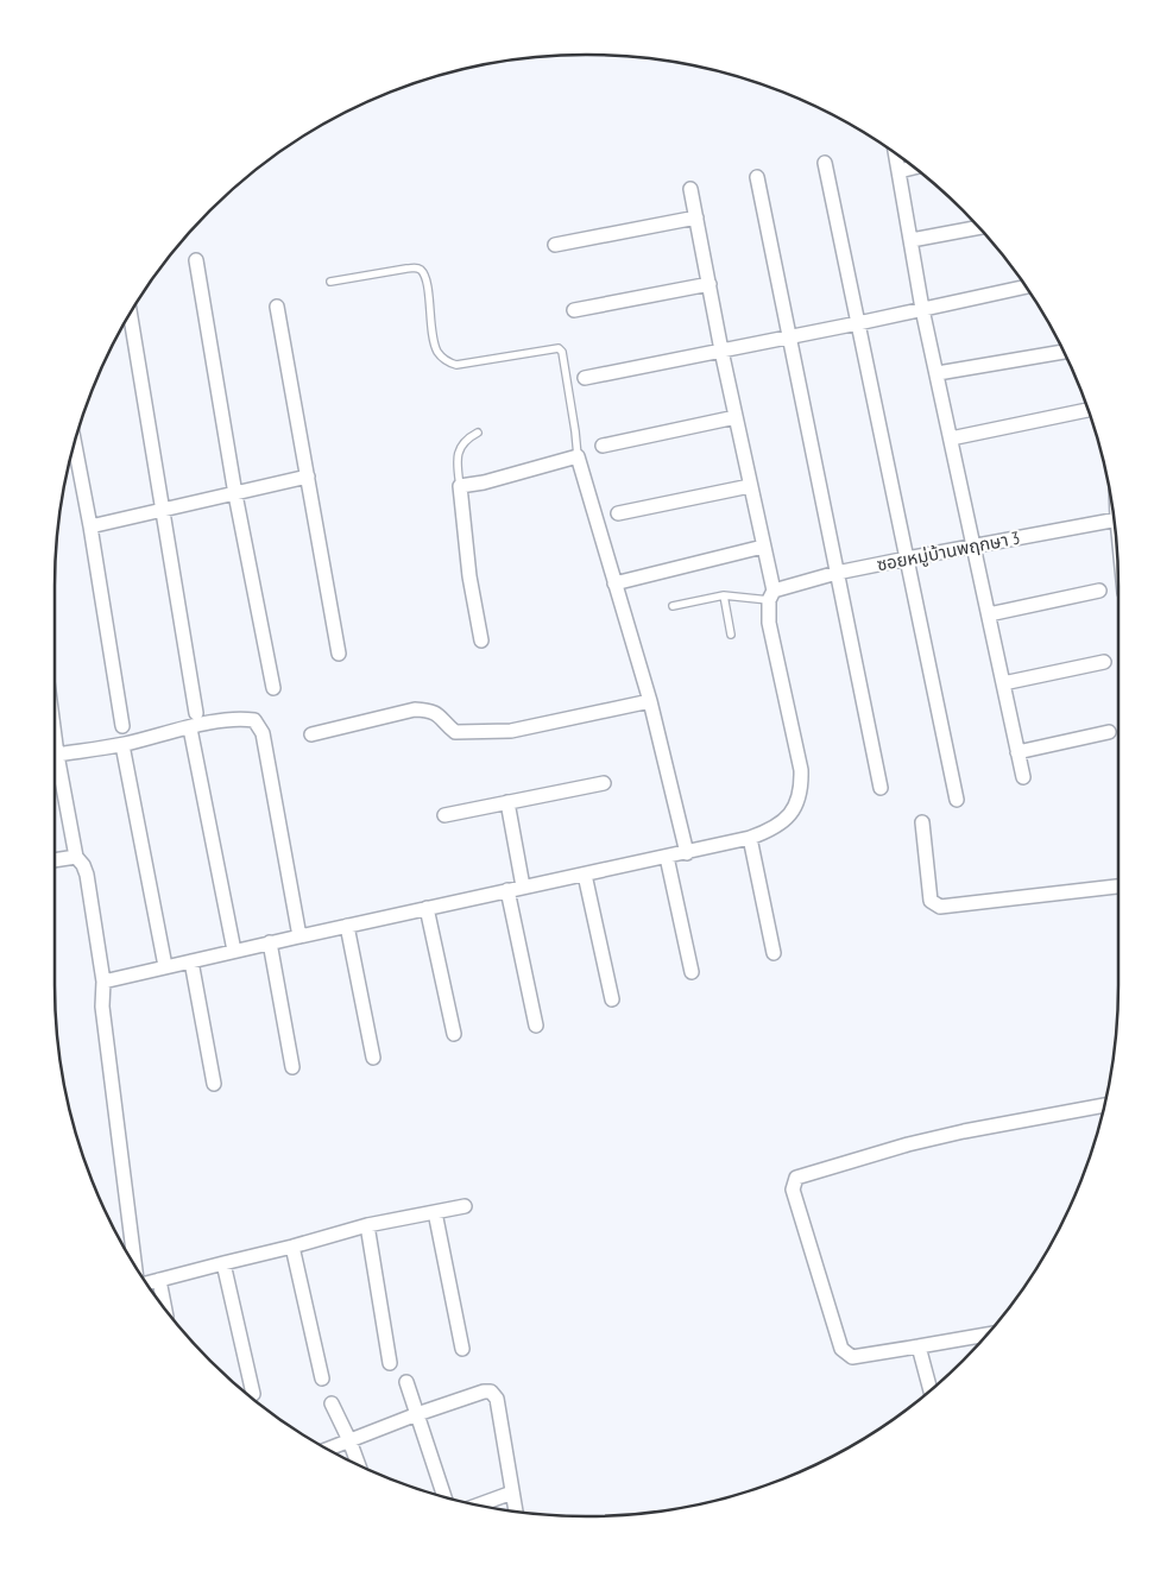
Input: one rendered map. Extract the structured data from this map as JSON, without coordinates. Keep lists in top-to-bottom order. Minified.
{"streets":{"street":["ซอยหมู่บ้านพฤกษา 3"]}}
